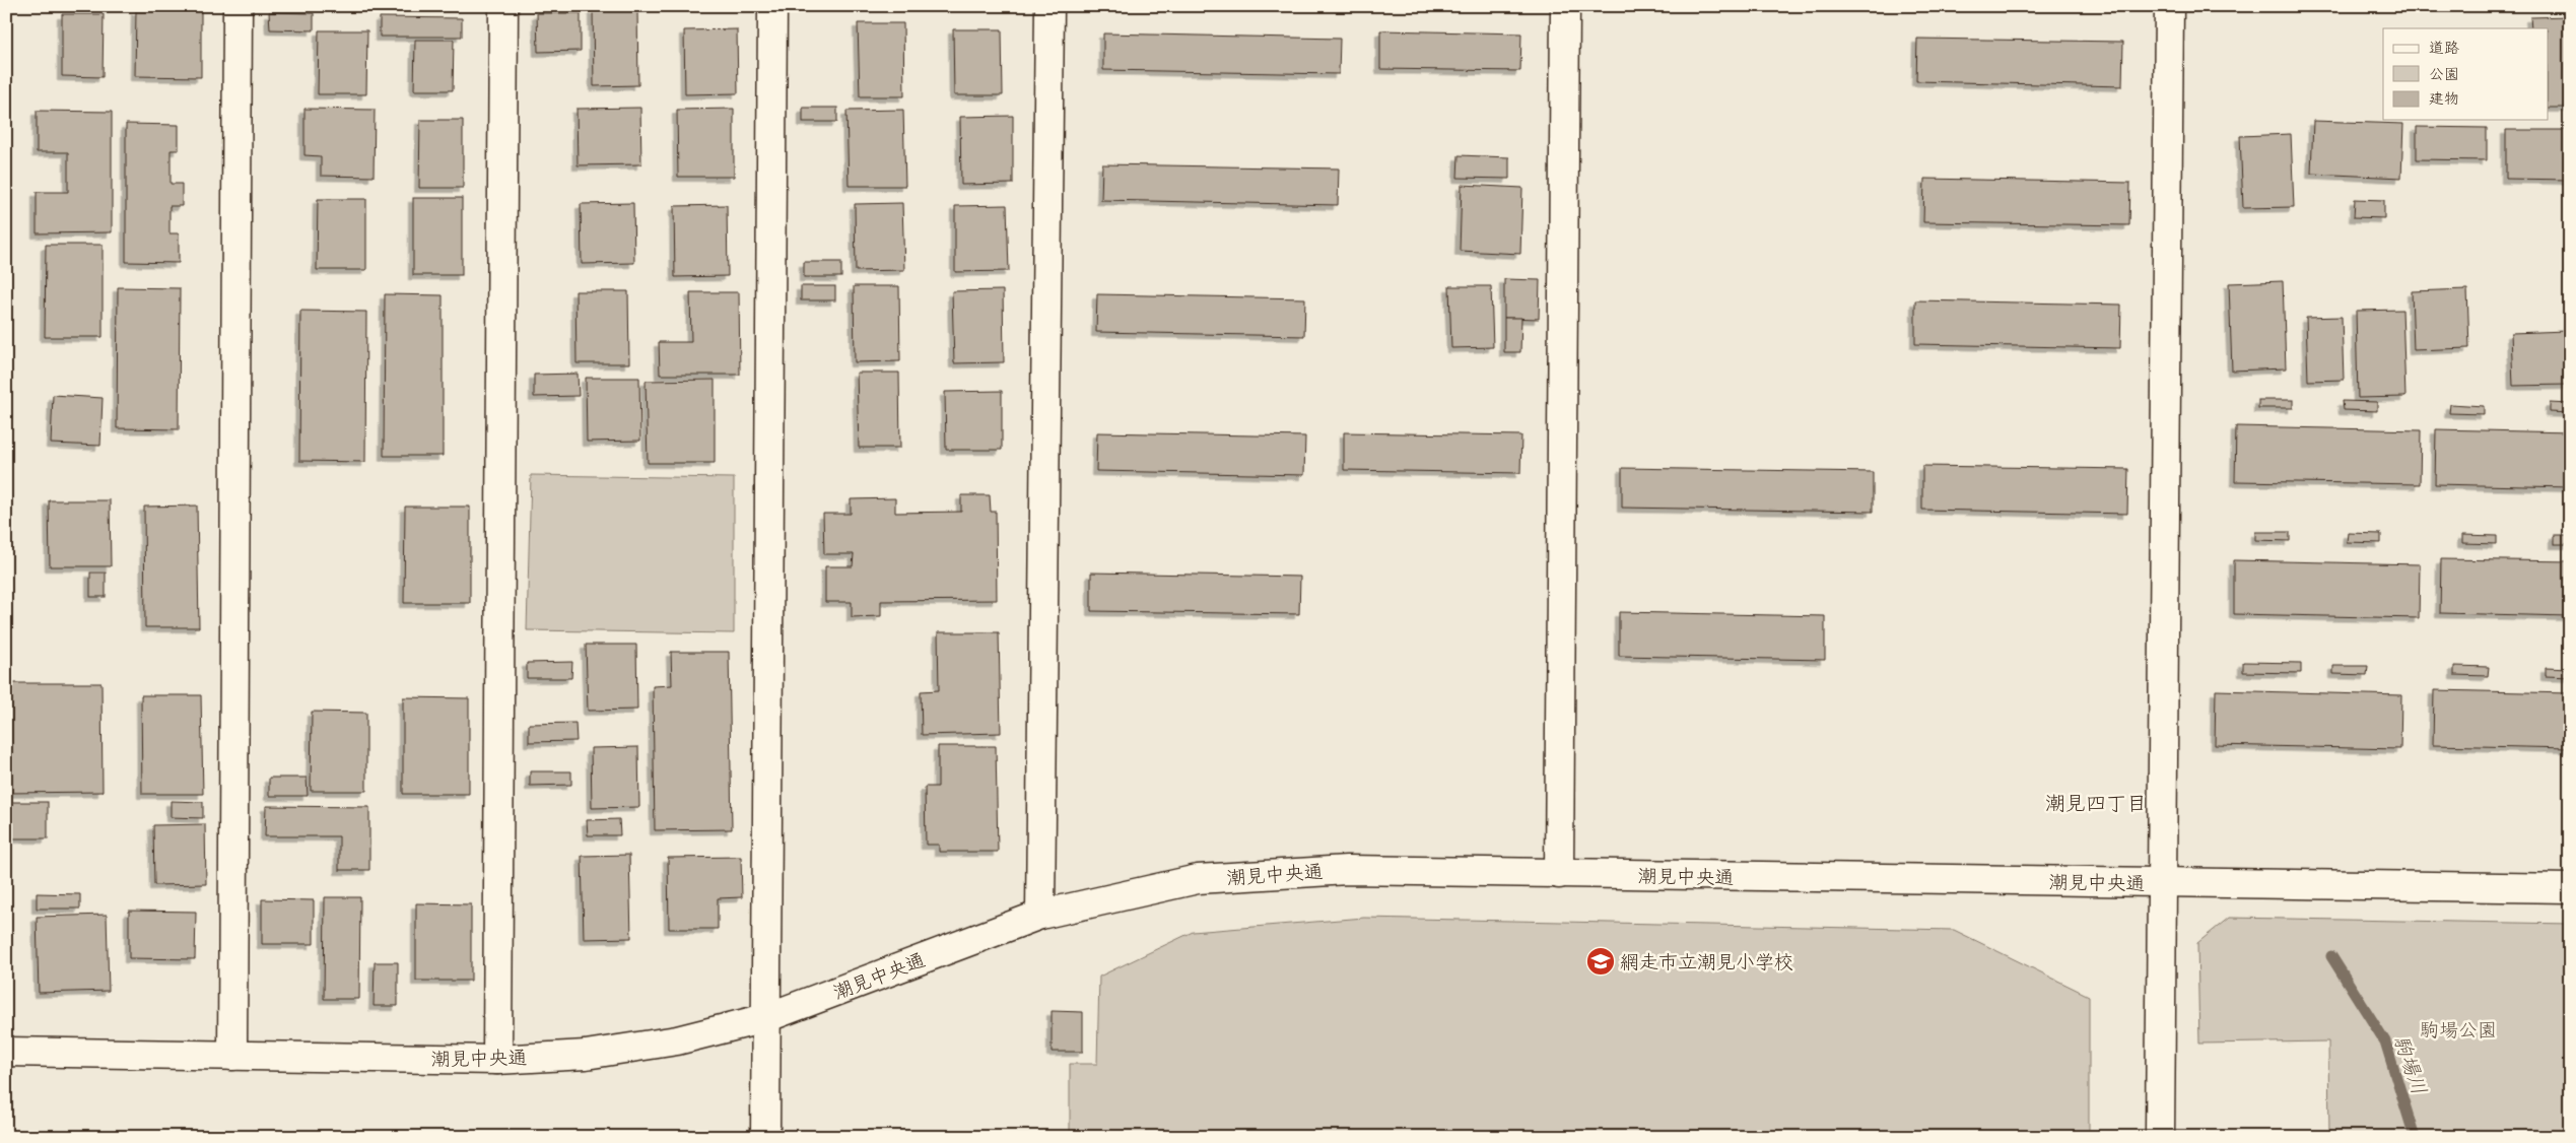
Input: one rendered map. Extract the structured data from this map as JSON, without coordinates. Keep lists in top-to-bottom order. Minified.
{"streets":{"street":["潮見中央通"]},"districts":["潮見四丁目"],"water":["駒場川"],"parks":["駒場公園"],"places":{"school or university":["網走市立潮見小学校"]},"legend":["道路","公園","建物"]}
